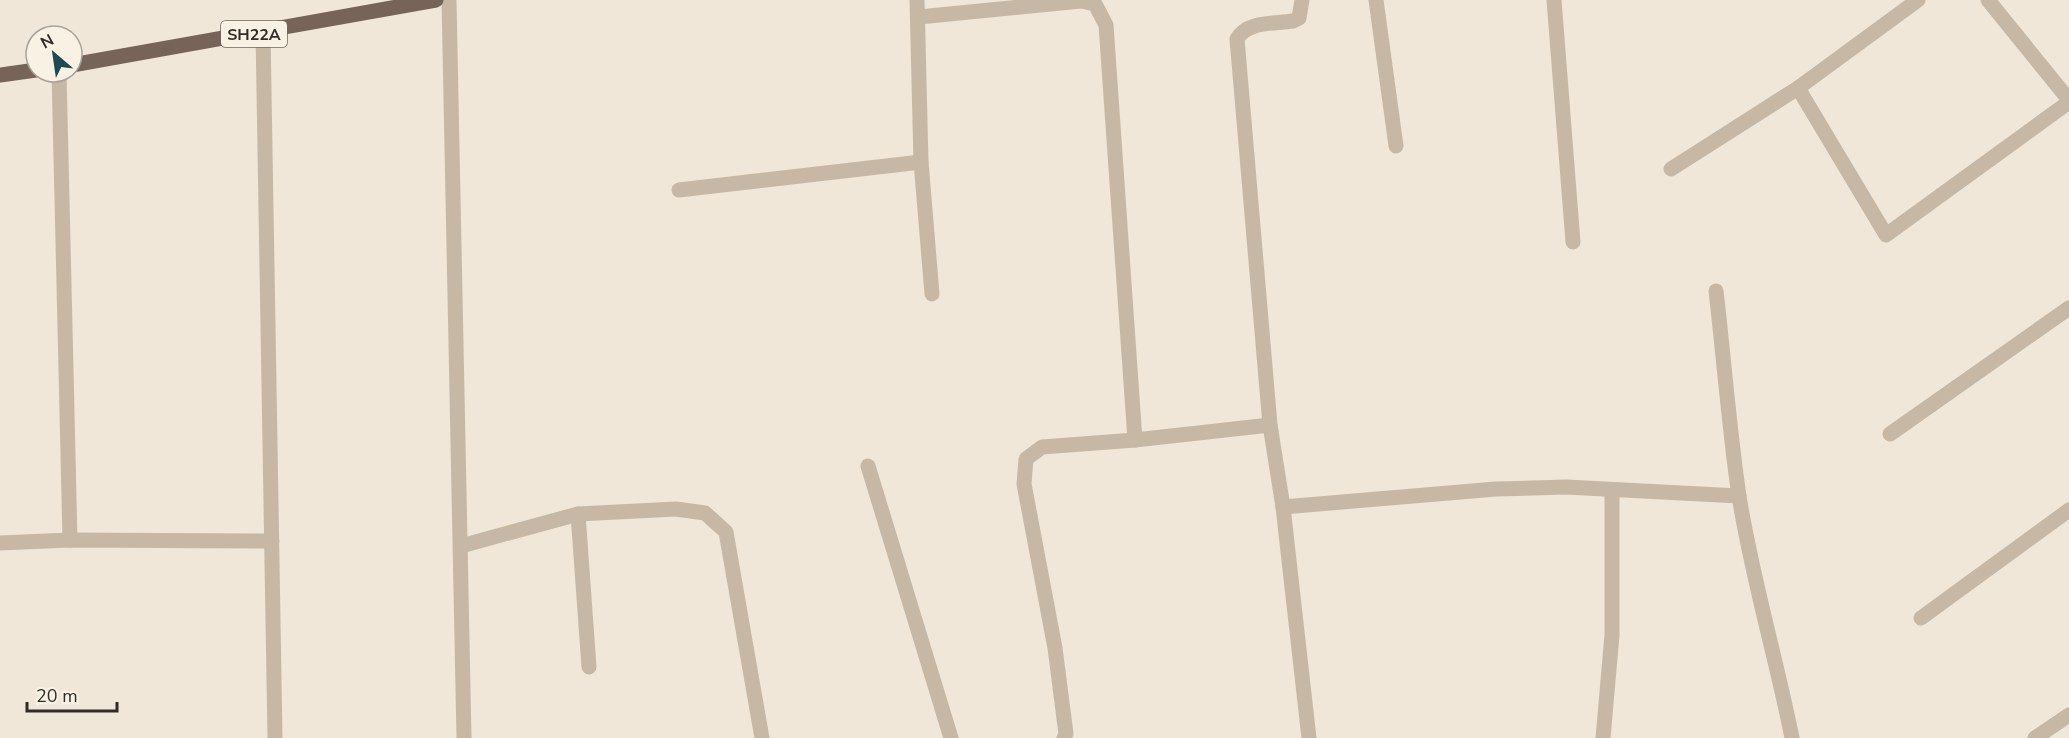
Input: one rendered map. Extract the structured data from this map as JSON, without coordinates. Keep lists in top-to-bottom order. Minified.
{"streets":{"main road":["SH22A"]},"scale_bar":"20 m","north":"top left"}
